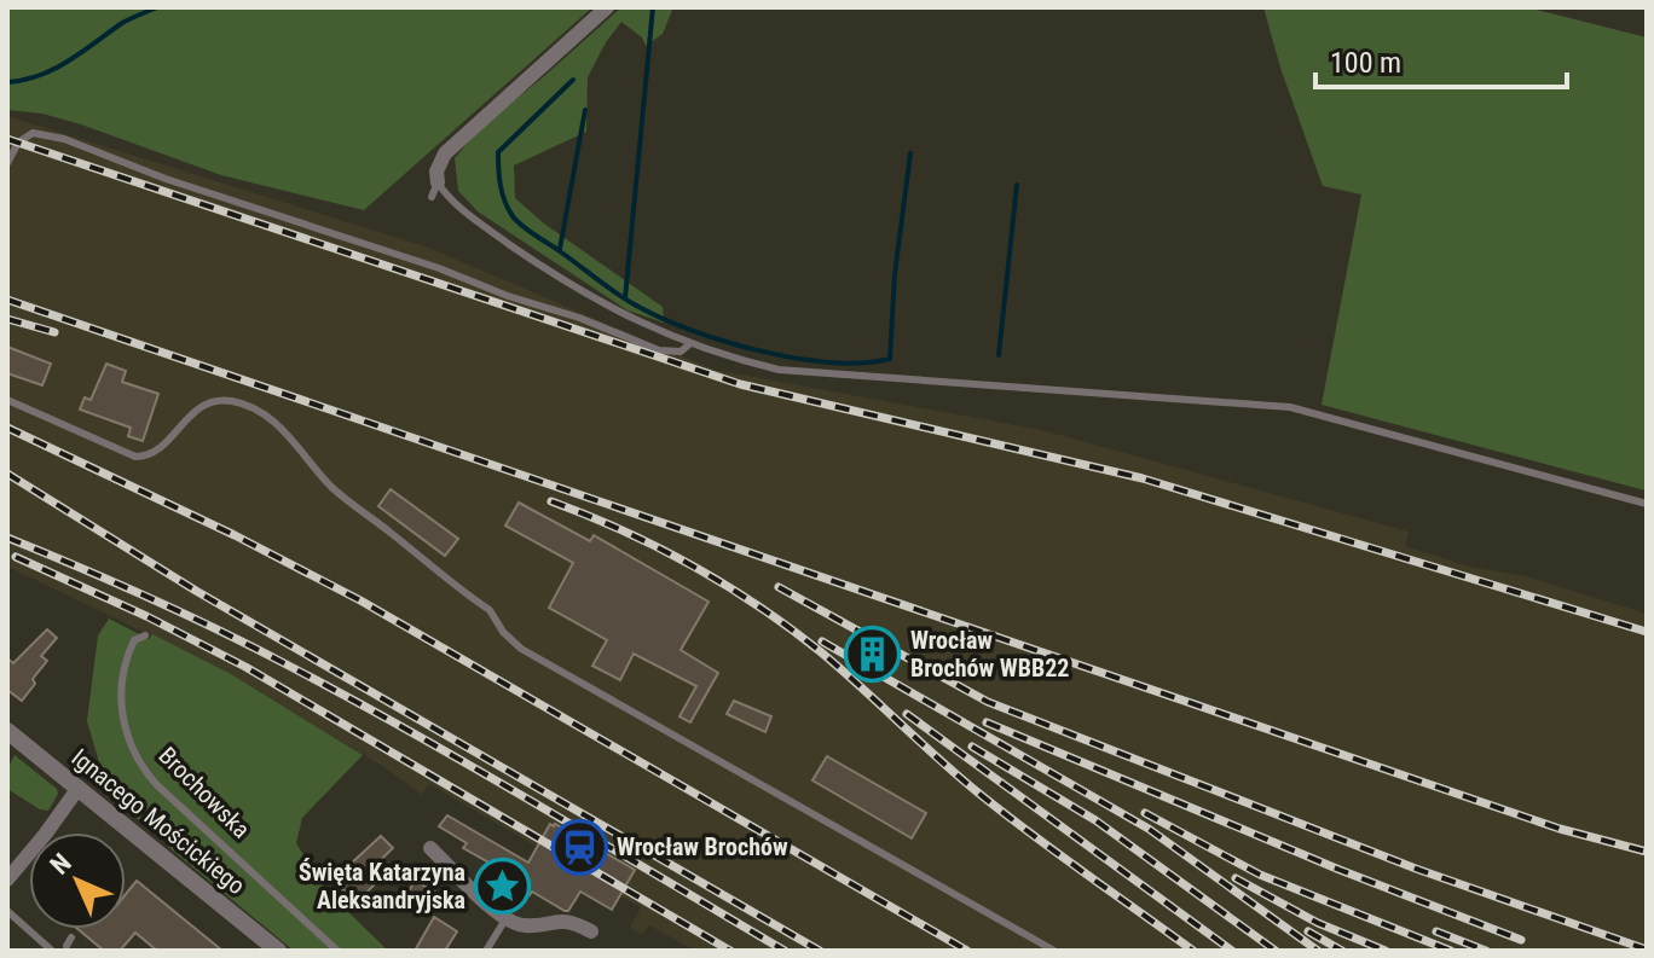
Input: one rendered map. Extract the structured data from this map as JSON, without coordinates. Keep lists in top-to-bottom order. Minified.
{"streets":{"street":["Ignacego Mościckiego"],"lane":["Brochowska"]},"places":{"building":["Wrocław Brochów WBB22"],"station":["Wrocław Brochów"],"place":["Święta Katarzyna Aleksandryjska"]},"scale_bar":"100 m","north":"top left"}
